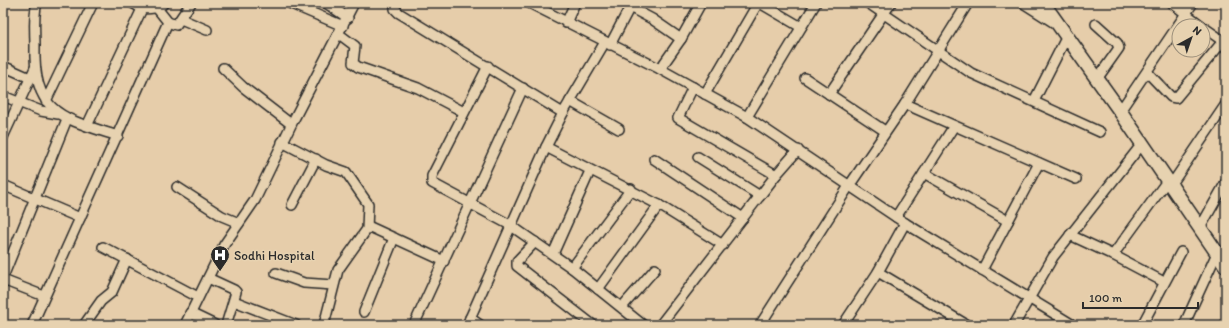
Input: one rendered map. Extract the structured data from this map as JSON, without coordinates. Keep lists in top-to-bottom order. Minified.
{"places":{"hospital":["Sodhi Hospital"]},"scale_bar":"100 m","north":"top right"}
